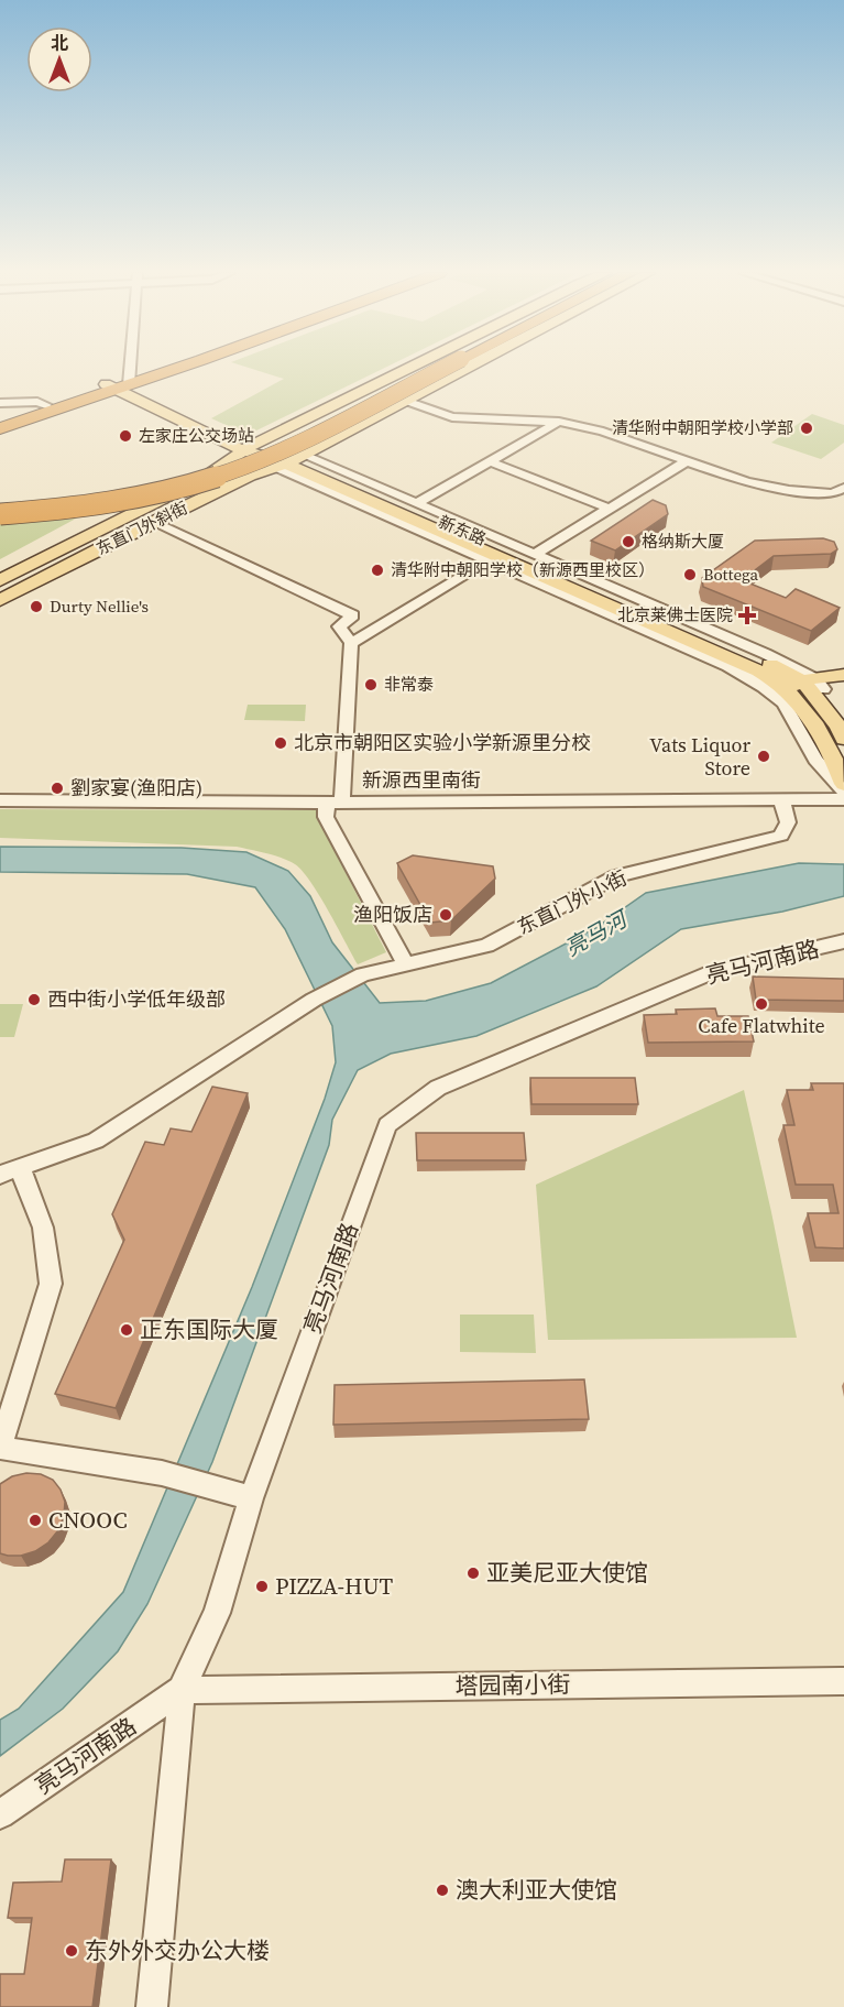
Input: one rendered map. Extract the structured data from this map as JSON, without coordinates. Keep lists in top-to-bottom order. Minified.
{"streets":{"main road":["东直门外斜街","新东路"],"street":["新源西里南街","东直门外小街","亮马河南路","塔园南小街"]},"crossings":[["东直门外斜街","新东路"],["新源西里南街","东直门外小街"],["亮马河南路","塔园南小街"]],"water":["亮马河"],"places":{"other":["清华附中朝阳学校小学部","左家庄公交场站","格纳斯大厦","清华附中朝阳学校（新源西里校区）","Bottega","Durty Nellie's","非常泰","北京市朝阳区实验小学新源里分校","Vats Liquor Store","劉家宴(渔阳店)","渔阳饭店","西中街小学低年级部","Cafe Flatwhite","正东国际大厦","CNOOC","亚美尼亚大使馆","PIZZA-HUT","澳大利亚大使馆","东外外交办公大楼"],"health":["北京莱佛士医院"]},"north":"top"}
